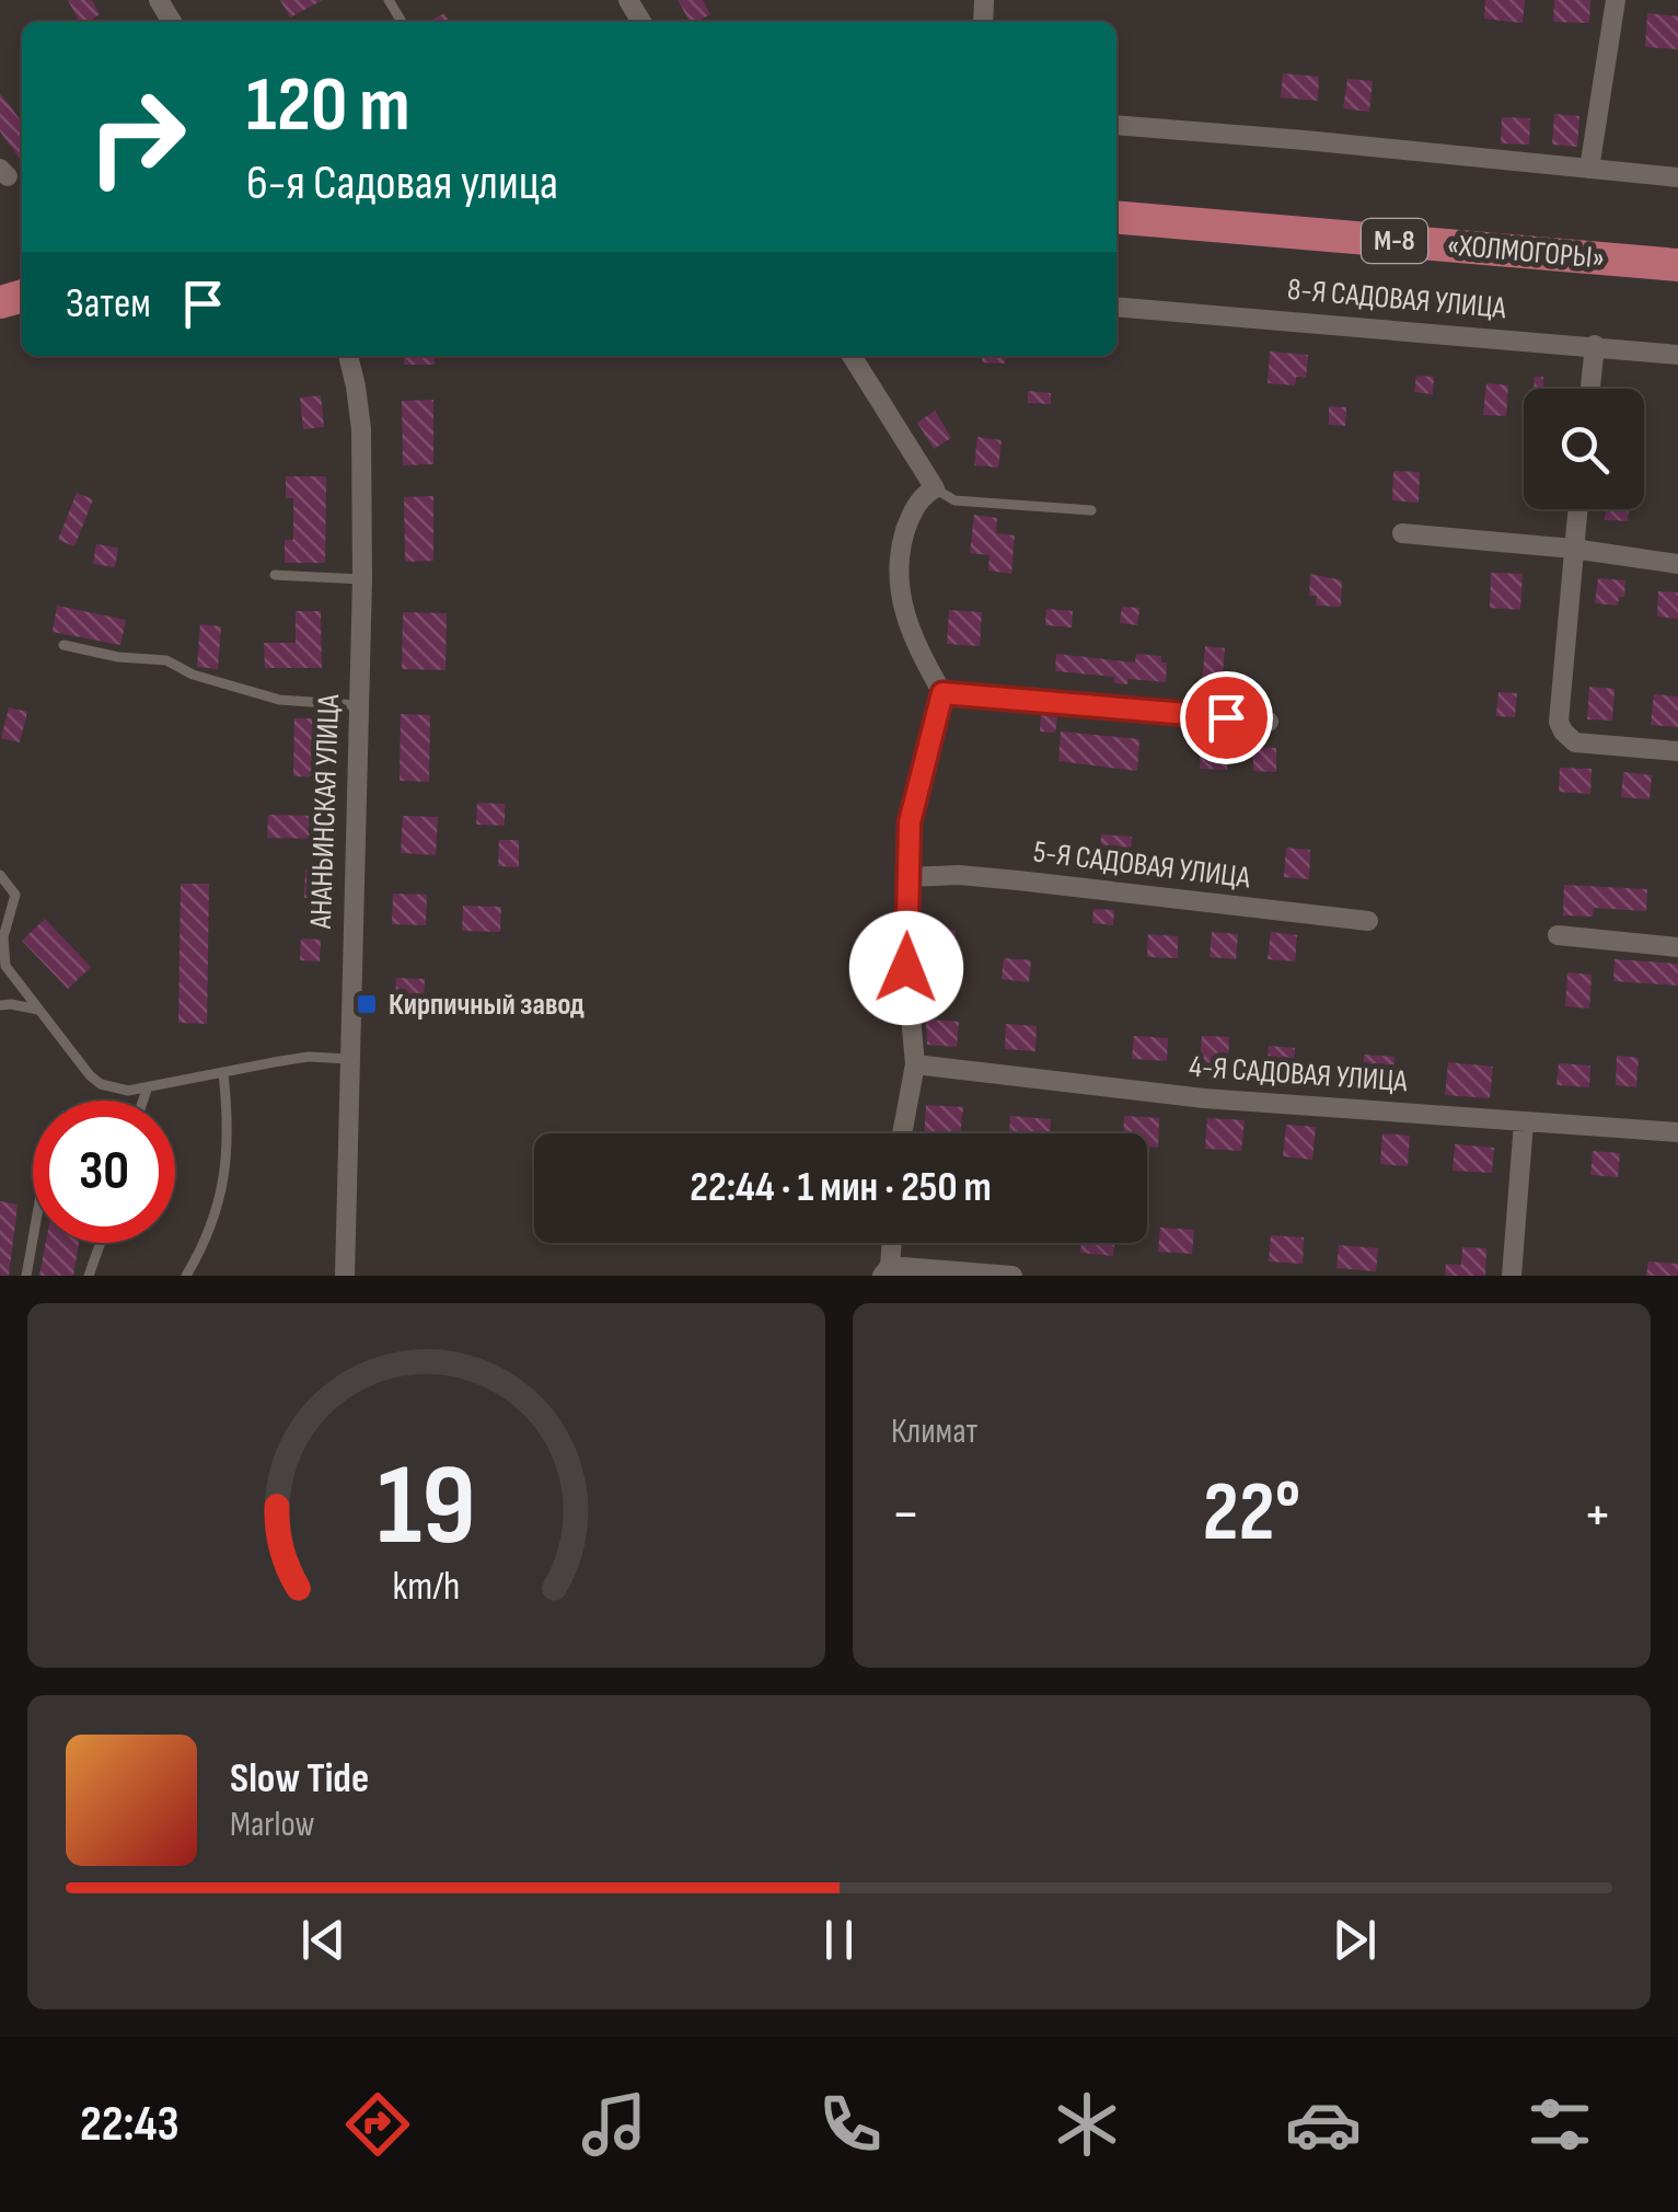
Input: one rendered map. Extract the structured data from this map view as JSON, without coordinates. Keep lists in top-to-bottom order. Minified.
{"streets":{"highway":["М-8","«ХОЛМОГОРЫ»"],"street":["8-Я САДОВАЯ УЛИЦА","АНАНЬИНСКАЯ УЛИЦА","5-Я САДОВАЯ УЛИЦА","4-Я САДОВАЯ УЛИЦА"]},"places":{"transit":["Кирпичный завод"]},"page":{"turn":["120 m","6-я Садовая улица"],"then":"Затем","limit":"30","trip":"22:44 · 1 мин · 250 m","tile":"Климат","heat":["−","22°","+"],"song":["Slow Tide","Marlow"],"tabs":"22:43","gauge":["19","km/h"]}}
